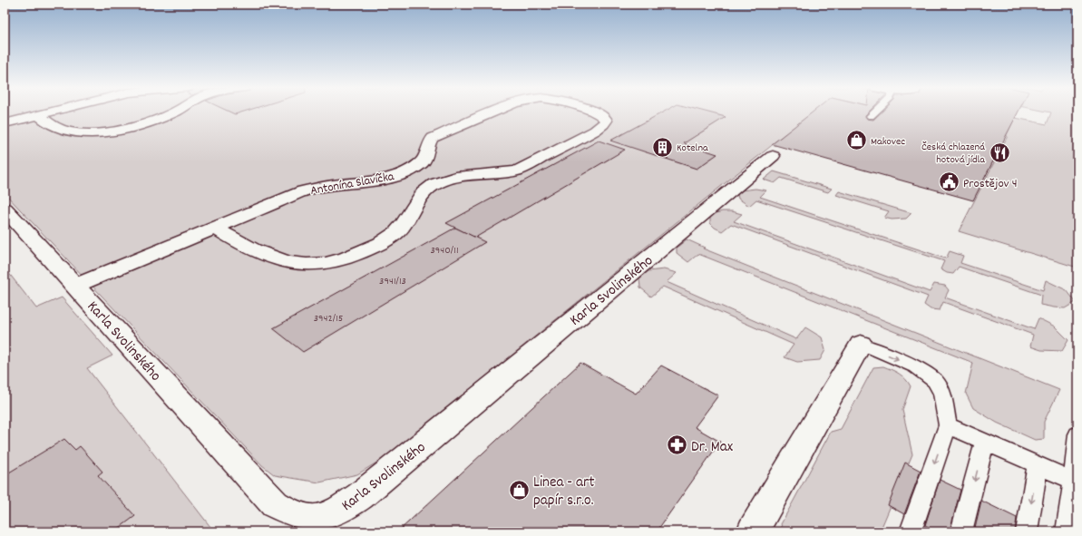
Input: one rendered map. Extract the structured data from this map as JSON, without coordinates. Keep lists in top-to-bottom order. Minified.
{"streets":{"street":["Antonína Slavíčka","Karla Svolinského"]},"crossings":[["Antonína Slavíčka","Karla Svolinského"]],"places":{"shop":["Makovec","Linea - art papír s.r.o."],"building":["Kotelna"],"restaurant":["Česká chlazená hotová jídla"],"public building":["Prostějov 4"],"pharmacy":["Dr. Max"]},"house_numbers":["3940/11","3941/13","3942/15"]}
